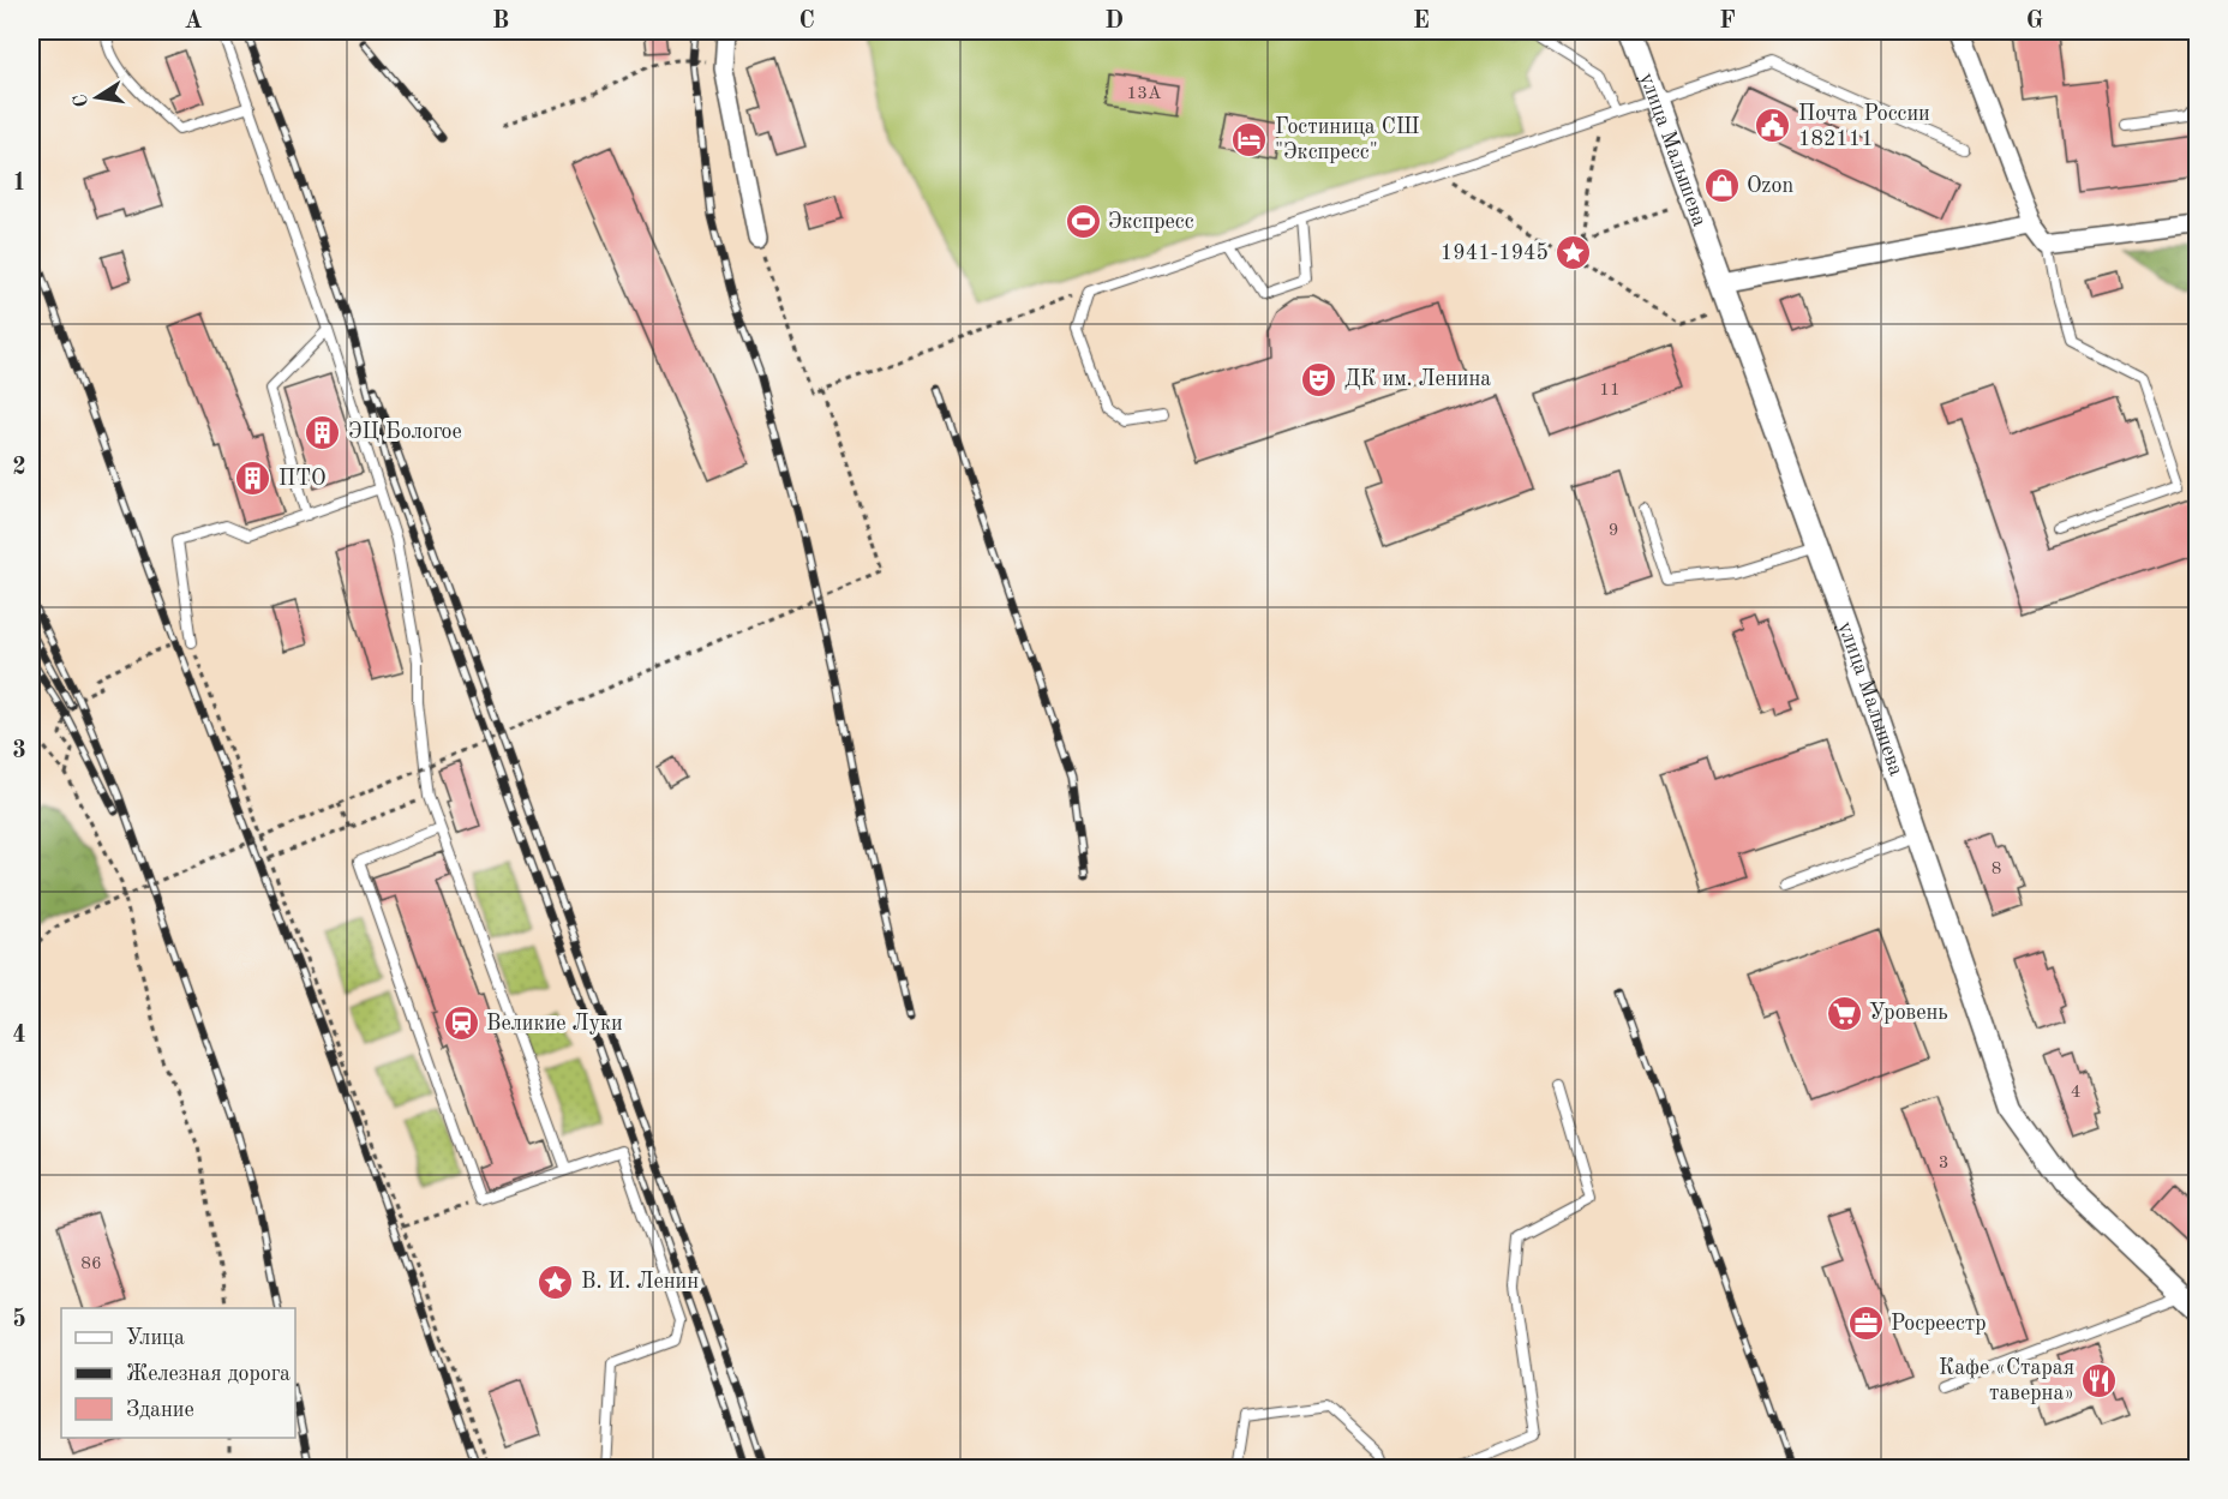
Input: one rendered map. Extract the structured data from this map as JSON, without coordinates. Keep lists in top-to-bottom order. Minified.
{"streets":{"street":["улица Малышева"]},"places":{"public building":["Почта России 182111"],"hotel":["Гостиница СШ \"Экспресс\""],"shop":["Ozon"],"sports":["Экспресс"],"place":["1941-1945","В. И. Ленин"],"theatre":["ДК им. Ленина"],"building":["ЭЦ Бологое","ПТО"],"supermarket":["Уровень"],"station":["Великие Луки"],"office":["Росреестр"],"restaurant":["Кафе «Старая таверна»"]},"house_numbers":["13А","11","9","8","4","3","86"],"legend":["Улица","Железная дорога","Здание"],"north":"left","grid":{"columns":["A","B","C","D","E","F","G"],"rows":["1","2","3","4","5"]}}
